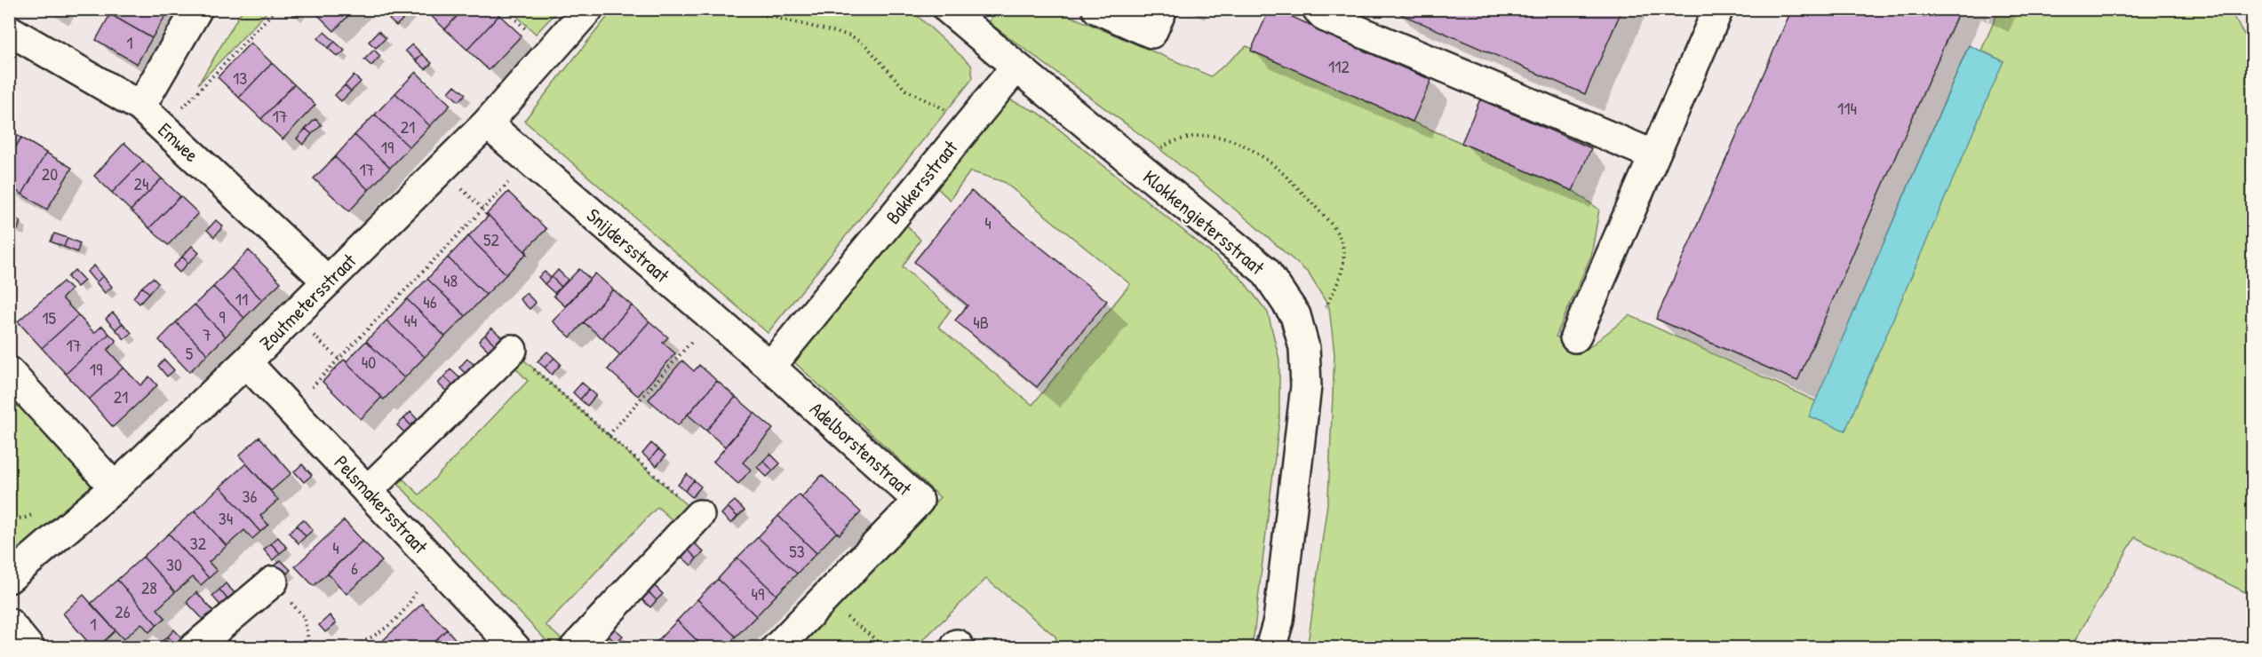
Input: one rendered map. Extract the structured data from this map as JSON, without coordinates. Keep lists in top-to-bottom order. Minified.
{"streets":{"street":["Emwee","Bakkersstraat","Klokkengietersstraat","Snijdersstraat","Zoutmetersstraat","Adelborstenstraat","Pelsmakersstraat"]},"crossings":[["Emwee","Zoutmetersstraat"],["Bakkersstraat","Klokkengietersstraat"],["Bakkersstraat","Snijdersstraat"],["Bakkersstraat","Adelborstenstraat"],["Snijdersstraat","Zoutmetersstraat"],["Snijdersstraat","Adelborstenstraat"],["Zoutmetersstraat","Pelsmakersstraat"]],"house_numbers":["1","112","13","114","17","21","19","17","20","24","4","52","48","11","46","9","15","44","4B","7","17","5","40","19","21","36","34","32","4","53","30","6","28","49","26","1"]}
